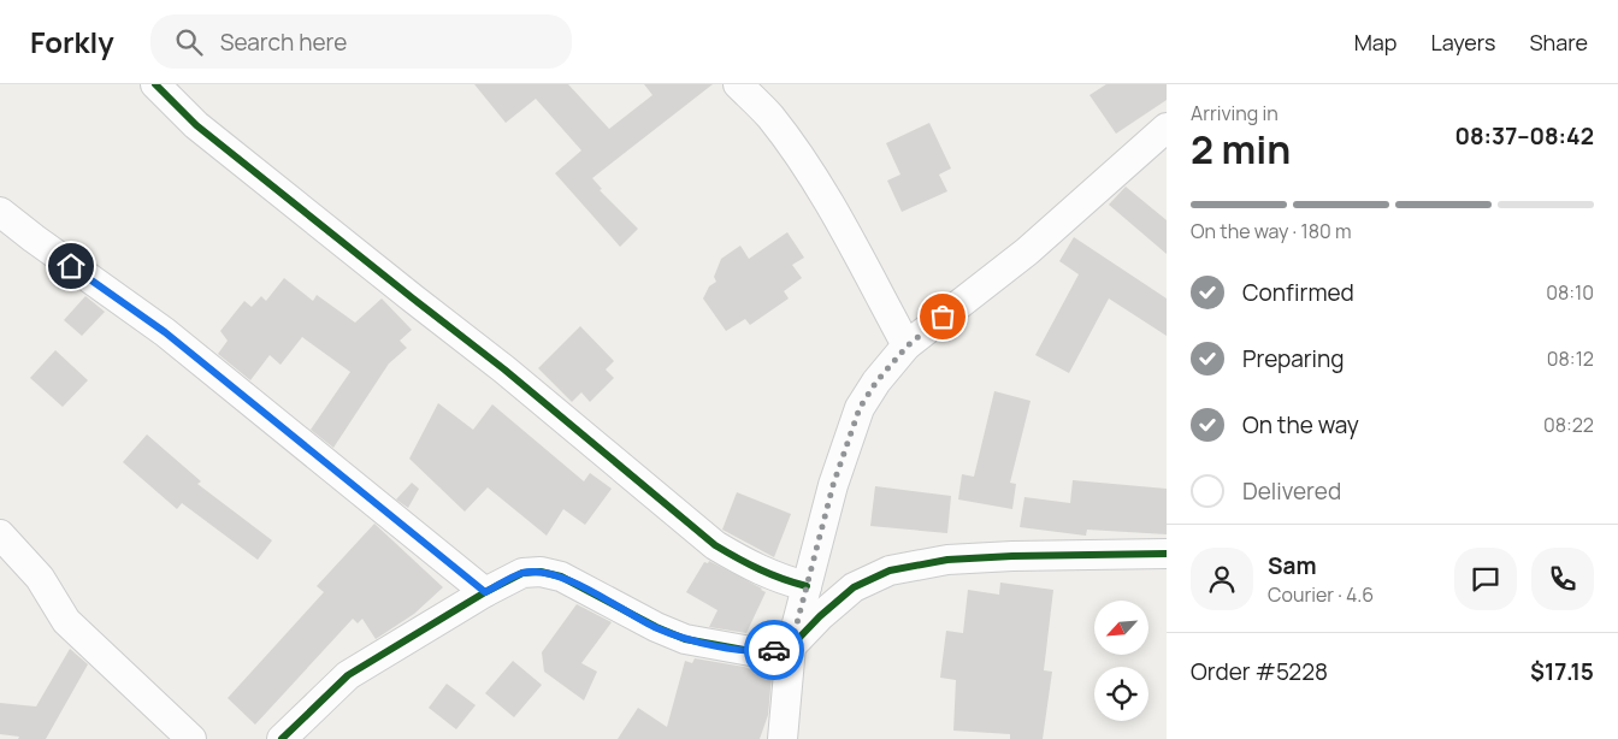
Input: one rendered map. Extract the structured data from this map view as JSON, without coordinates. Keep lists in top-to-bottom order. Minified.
{"north":"bottom left","page":{"header":"Forkly","search":"Search here","nav":["Map","Layers","Share"],"heading":["2 min","Arriving in","08:37–08:42"],"panel":["Sam","Courier · 4.6","Order #5228","$17.15"],"bar":"On the way · 180 m","list":[["Confirmed","08:10"],["Preparing","08:12"],["On the way","08:22"],"Delivered"]}}
